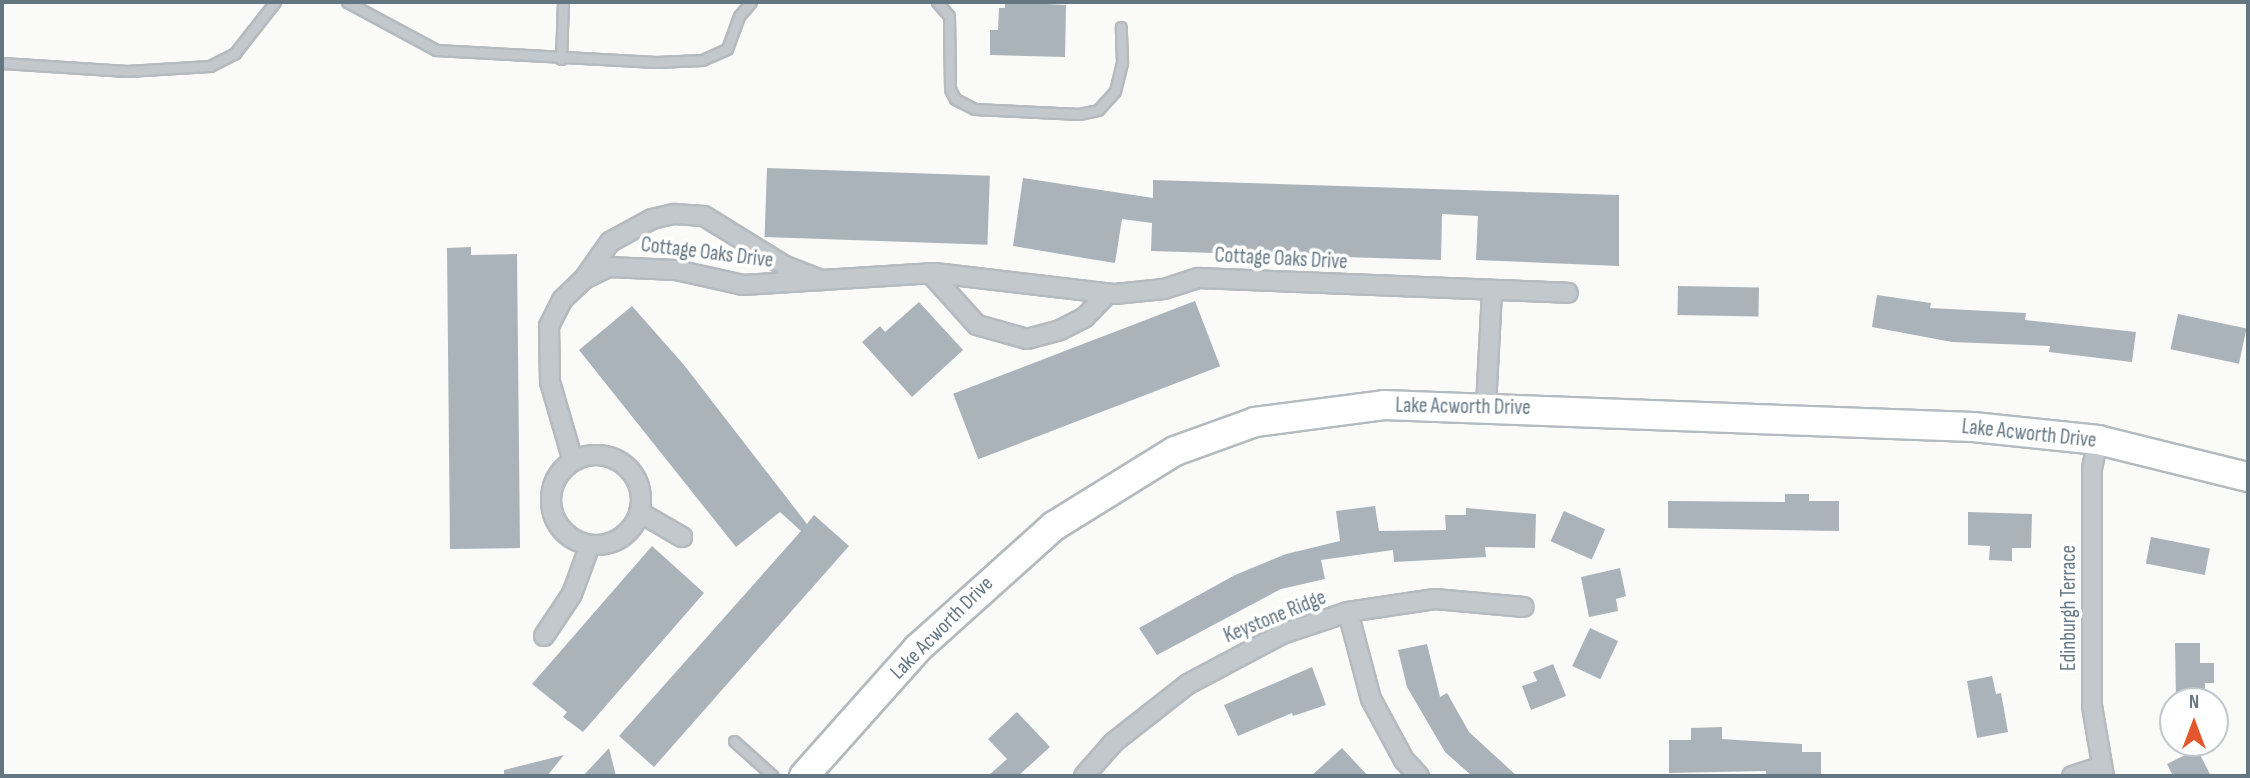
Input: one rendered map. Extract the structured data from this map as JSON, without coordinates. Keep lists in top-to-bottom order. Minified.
{"streets":{"main road":["Lake Acworth Drive"],"street":["Cottage Oaks Drive","Edinburgh Terrace","Keystone Ridge"]},"crossings":[["Lake Acworth Drive","Edinburgh Terrace"]],"north":"top"}
